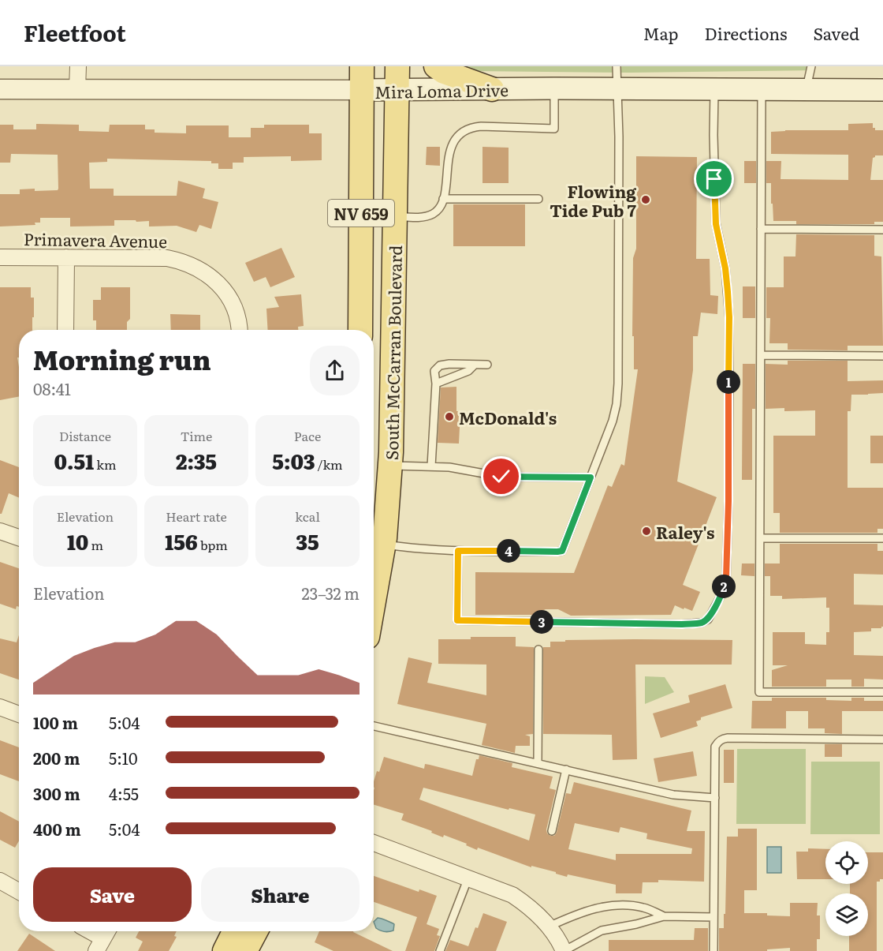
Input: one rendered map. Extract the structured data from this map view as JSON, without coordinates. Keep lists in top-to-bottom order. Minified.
{"streets":{"main road":["Mira Loma Drive","NV 659","South McCarran Boulevard"],"street":["Primavera Avenue"]},"crossings":[["Mira Loma Drive","South McCarran Boulevard"]],"places":["Flowing Tide Pub 7","McDonald's","Raley's"],"page":{"header":"Fleetfoot","nav":["Map","Directions","Saved"],"heading":["Morning run","08:41"],"pins":["1","4","2","3"],"stats":[["Distance","0.51 km"],["Time","2:35"],["Pace","5:03 /km"],["Elevation","10 m"],["Heart rate","156 bpm"],["kcal","35"]],"chart":["Elevation","23–32 m"],"list":[{"name":"100 m","note":"5:04"},{"name":"200 m","note":"5:10"},{"name":"300 m","note":"4:55"},{"name":"400 m","note":"5:04"}],"buttons":["Save","Share"]}}
